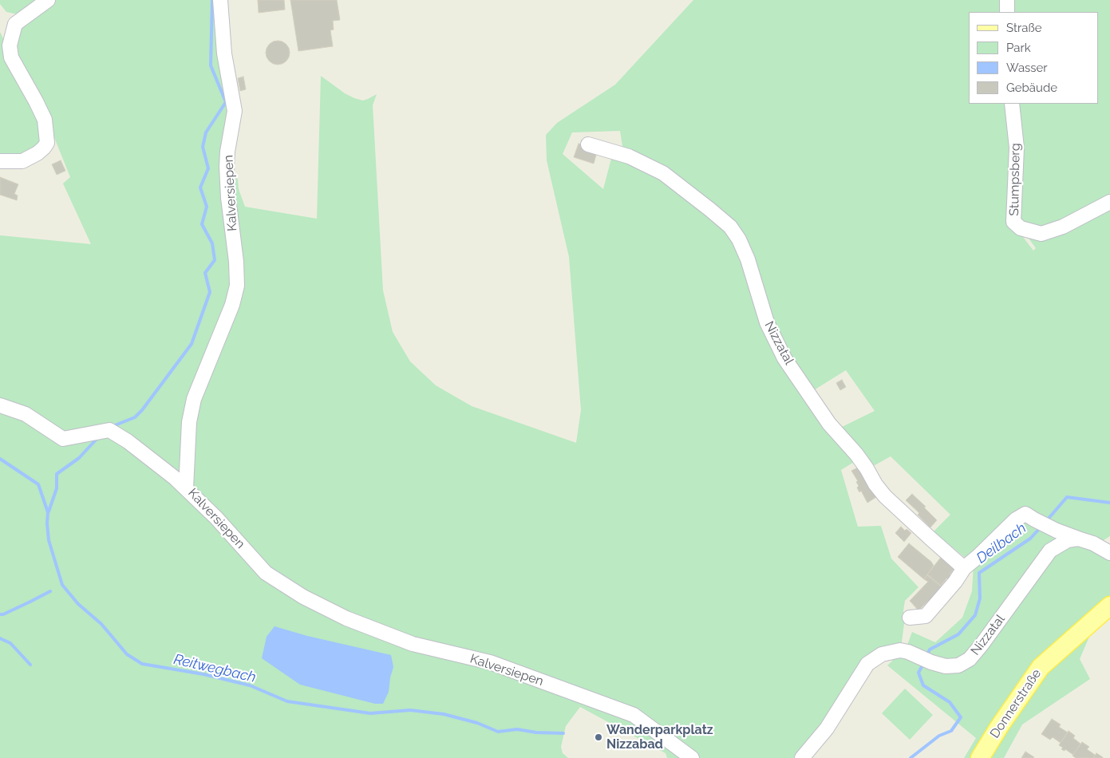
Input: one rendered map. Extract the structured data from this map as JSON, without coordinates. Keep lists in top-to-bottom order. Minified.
{"streets":{"main road":["Donnerstraße"],"street":["Stumpsberg","Kalversiepen","Nizzatal"]},"water":["Deilbach","Reitwegbach"],"places":["Wanderparkplatz Nizzabad"],"legend":["Straße","Park","Wasser","Gebäude"]}
